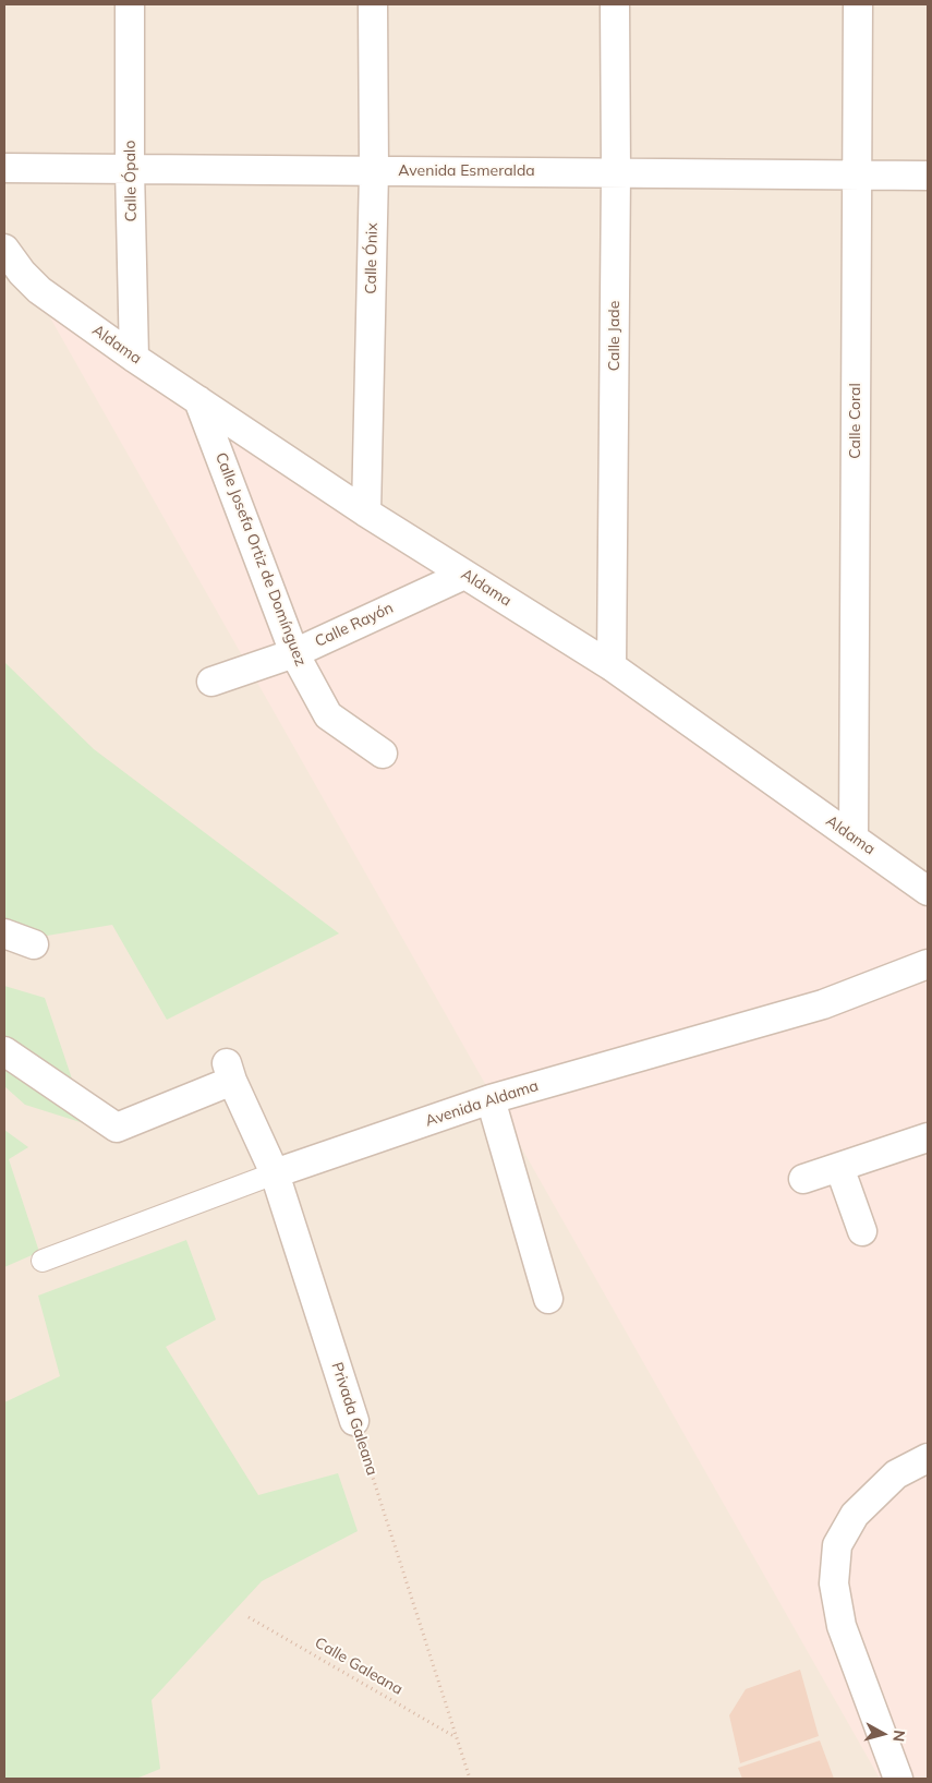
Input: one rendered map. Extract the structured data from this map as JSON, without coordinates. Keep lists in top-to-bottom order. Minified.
{"streets":{"street":["Avenida Esmeralda","Calle Ópalo","Calle Ónix","Calle Jade","Aldama","Calle Coral","Calle Josefa Ortiz de Domínguez","Calle Rayón","Avenida Aldama","Privada Galeana"],"path":["Calle Galeana"]},"crossings":[["Avenida Esmeralda","Calle Ópalo"],["Avenida Esmeralda","Calle Ónix"],["Avenida Esmeralda","Calle Jade"],["Avenida Esmeralda","Calle Coral"],["Calle Ópalo","Aldama"],["Calle Ónix","Aldama"],["Calle Jade","Aldama"],["Aldama","Calle Coral"],["Aldama","Calle Josefa Ortiz de Domínguez"],["Aldama","Calle Rayón"],["Calle Josefa Ortiz de Domínguez","Calle Rayón"],["Avenida Aldama","Privada Galeana"],["Privada Galeana","Calle Galeana"]],"north":"right"}
